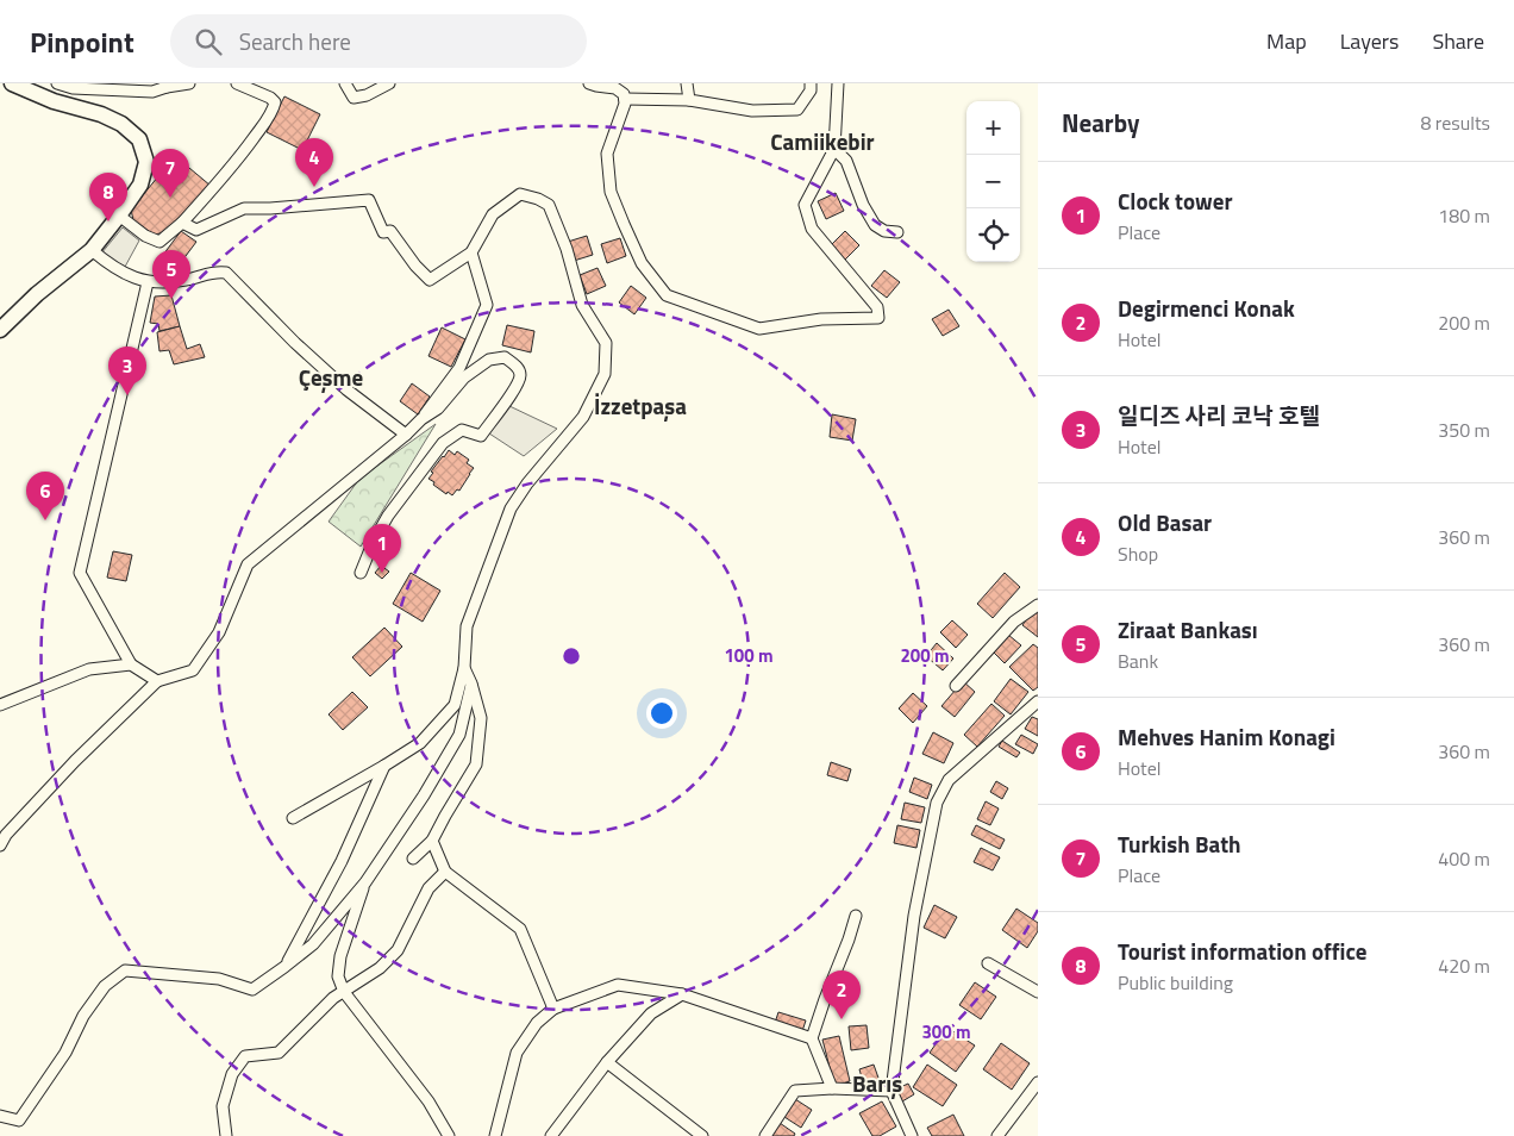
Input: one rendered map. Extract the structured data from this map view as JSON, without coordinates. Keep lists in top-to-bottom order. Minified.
{"districts":["Camiikebir","Çeşme","İzzetpaşa","Barış"],"page":{"header":"Pinpoint","search":"Search here","nav":["Map","Layers","Share"],"heading":["Nearby","8 results"],"map_buttons":["+","−"],"pins":["4","7","8","5","3","6","1","2"],"list":[{"mark":"1","name":"Clock tower","note":"Place","value":"180 m"},{"mark":"2","name":"Degirmenci Konak","note":"Hotel","value":"200 m"},{"mark":"3","name":"일디즈 사리 코낙 호텔","note":"Hotel","value":"350 m"},{"mark":"4","name":"Old Basar","note":"Shop","value":"360 m"},{"mark":"5","name":"Ziraat Bankası","note":"Bank","value":"360 m"},{"mark":"6","name":"Mehves Hanim Konagi","note":"Hotel","value":"360 m"},{"mark":"7","name":"Turkish Bath","note":"Place","value":"400 m"},{"mark":"8","name":"Tourist information office","note":"Public building","value":"420 m"}]},"rings":["100 m","200 m","300 m"]}
